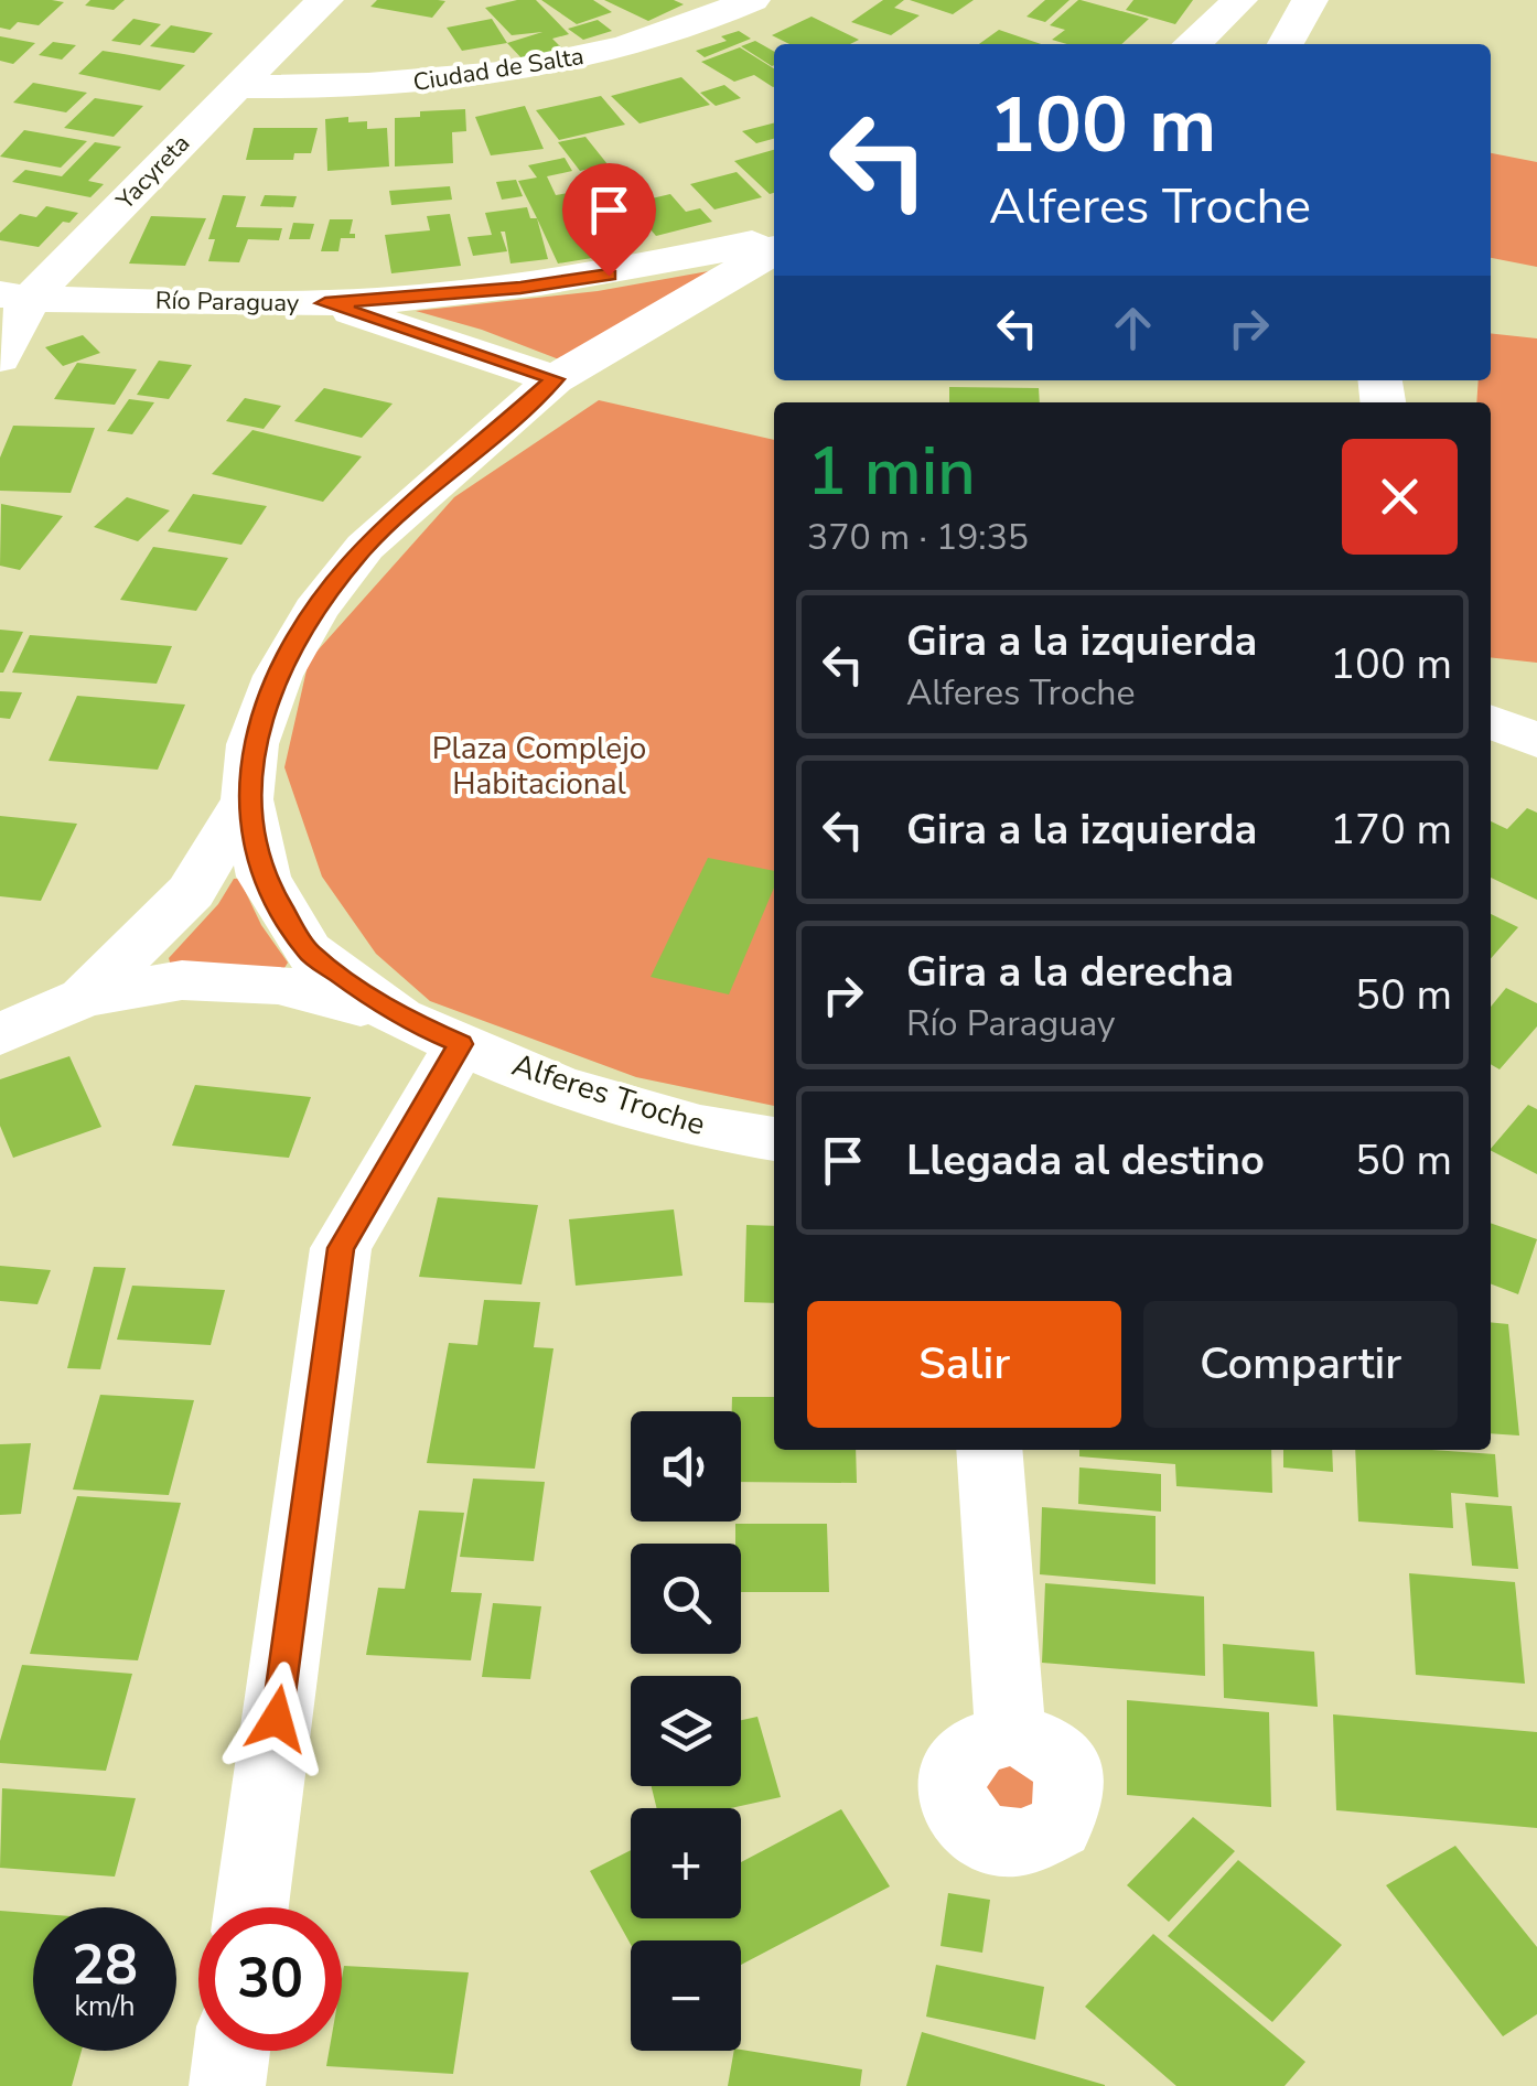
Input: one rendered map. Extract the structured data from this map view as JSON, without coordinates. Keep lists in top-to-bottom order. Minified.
{"streets":{"street":["Ciudad de Salta","Yacyreta","Río Paraguay","Alferes Troche"]},"crossings":[["Ciudad de Salta","Yacyreta"],["Yacyreta","Río Paraguay"]],"parks":["Plaza Complejo Habitacional"],"page":{"turn":["100 m","Alferes Troche"],"heading":["1 min","370 m · 19:35"],"list":[{"name":"Gira a la izquierda","note":"Alferes Troche","value":"100 m"},{"name":"Gira a la izquierda","value":"170 m"},{"name":"Gira a la derecha","note":"Río Paraguay","value":"50 m"},{"name":"Llegada al destino","value":"50 m"}],"buttons":["Salir","Compartir"],"map_buttons":["+","−"],"speed":"28 km/h","limit":"30"}}
